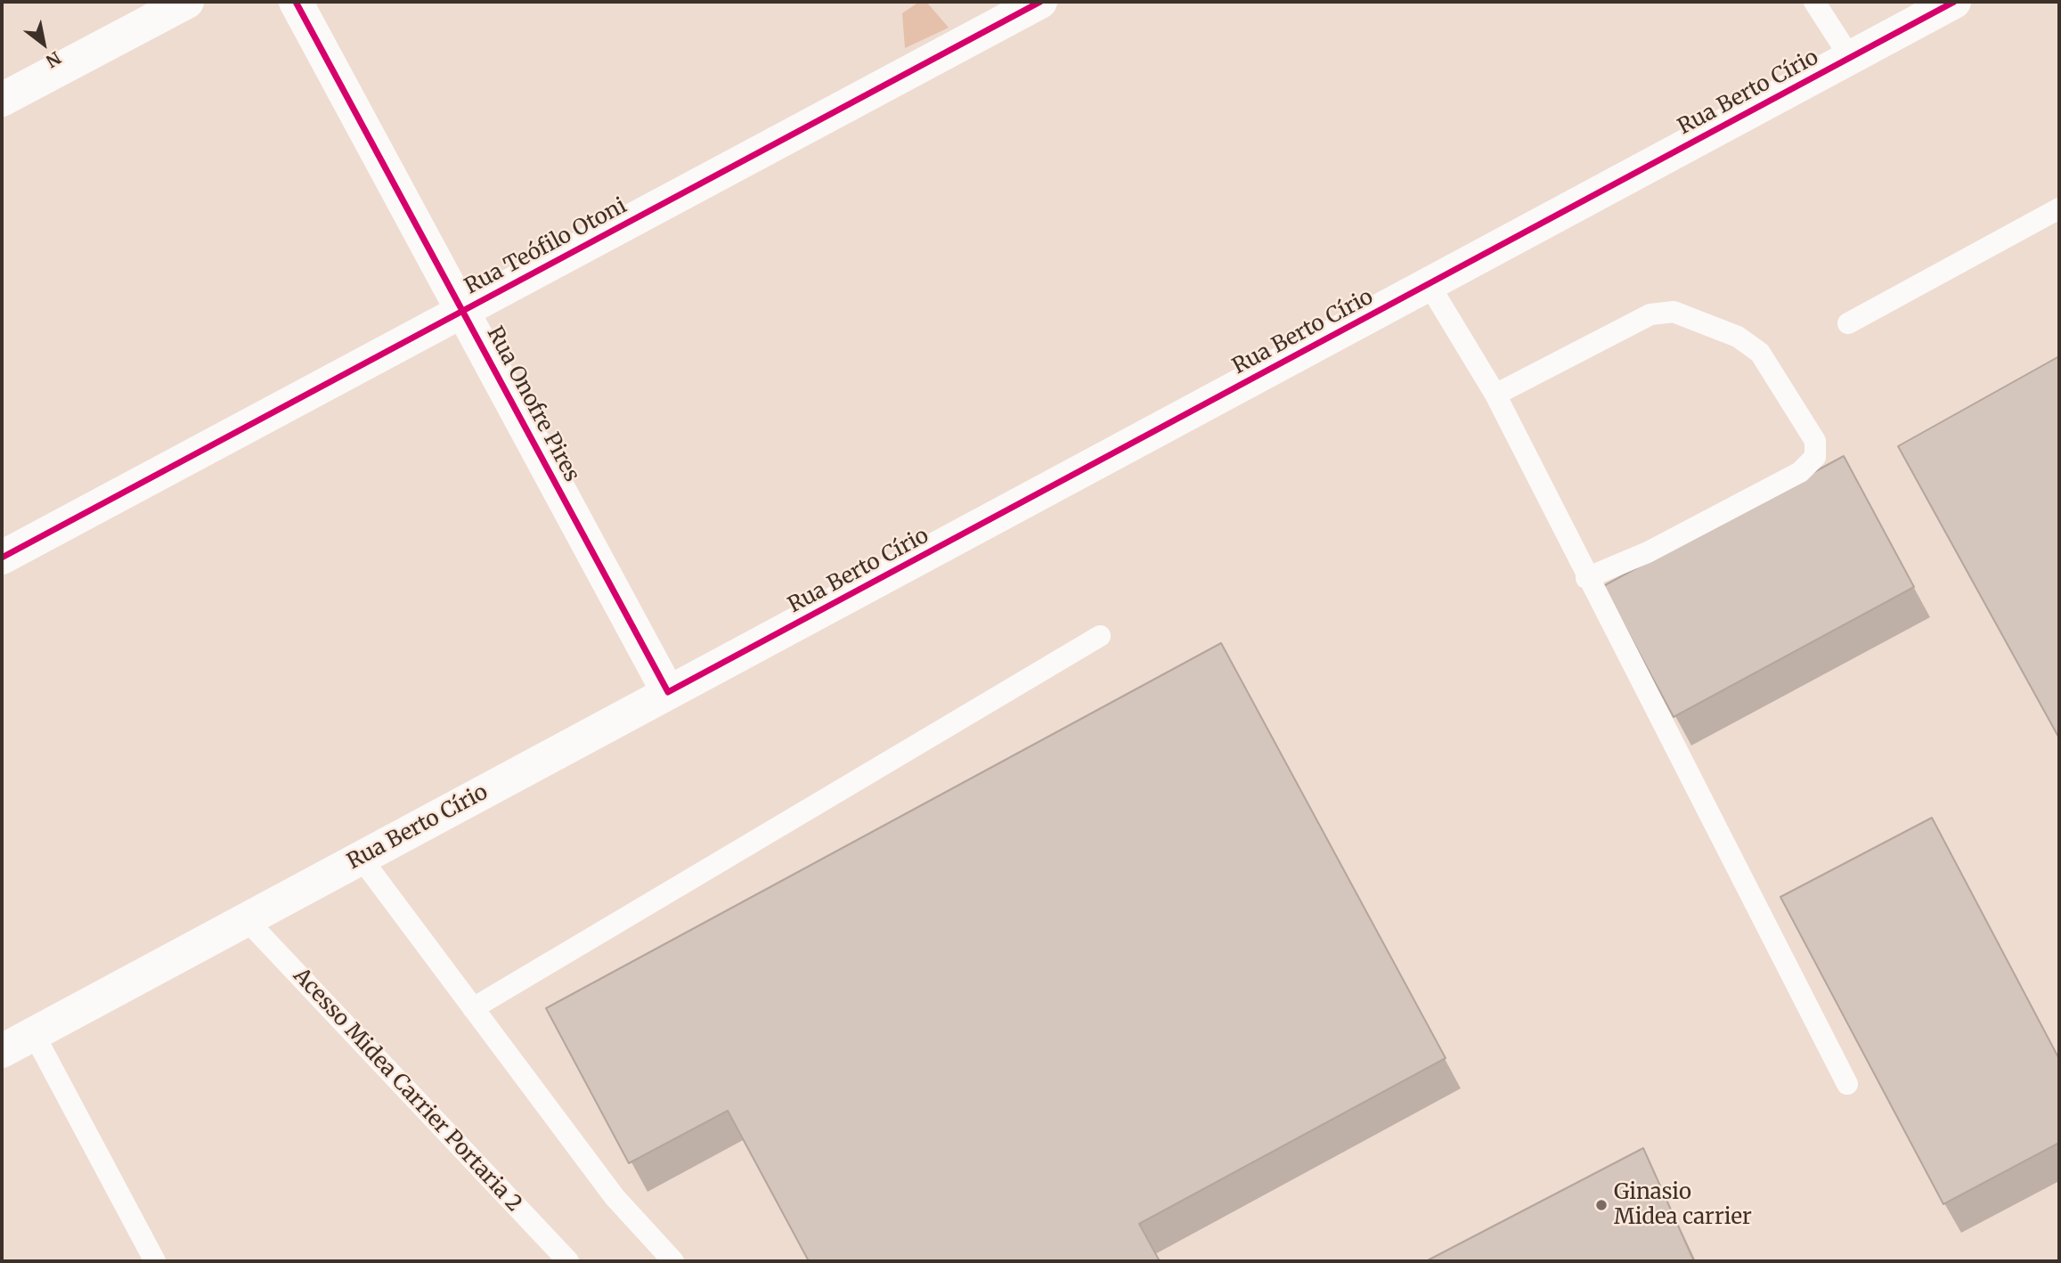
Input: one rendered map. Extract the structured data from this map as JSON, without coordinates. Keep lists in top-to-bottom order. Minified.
{"streets":{"street":["Rua Berto Círio","Rua Teófilo Otoni","Rua Onofre Pires"],"lane":["Acesso Midea Carrier Portaria 2"]},"crossings":[["Rua Berto Círio","Rua Onofre Pires"],["Rua Berto Círio","Acesso Midea Carrier Portaria 2"],["Rua Teófilo Otoni","Rua Onofre Pires"]],"places":["Ginasio Midea carrier"],"north":"bottom right"}
